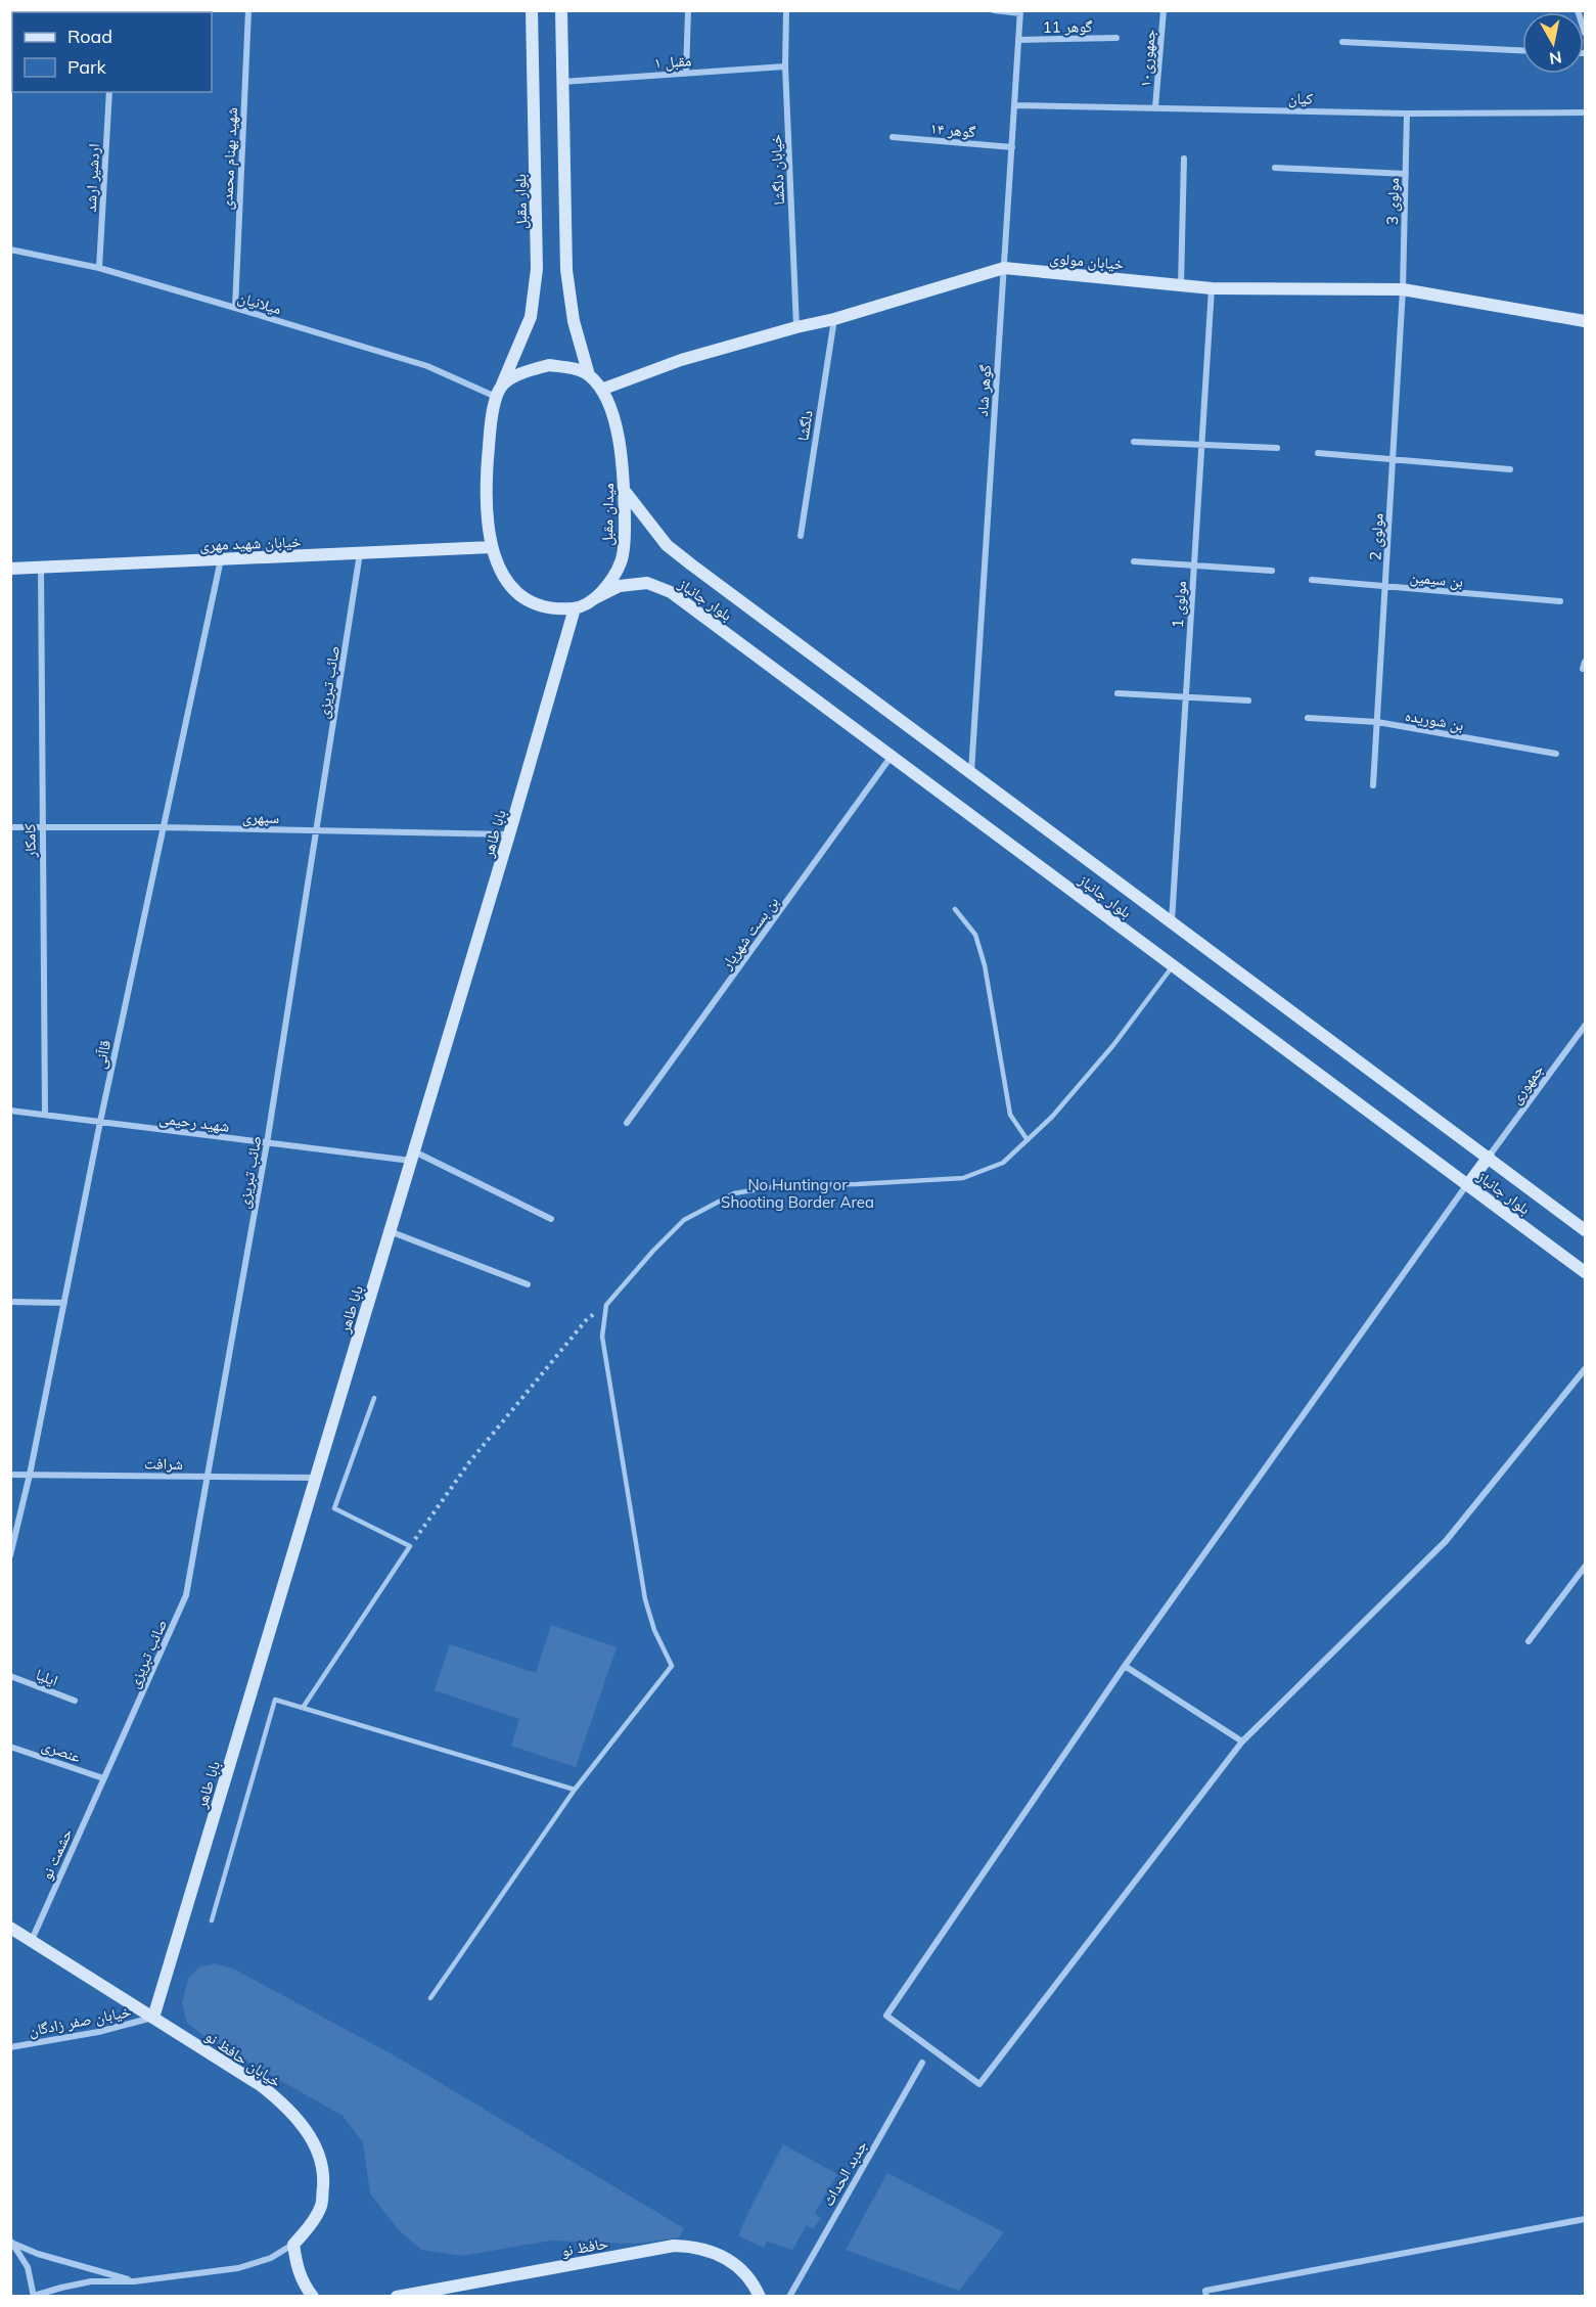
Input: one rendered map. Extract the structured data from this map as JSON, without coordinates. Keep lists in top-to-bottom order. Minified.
{"streets":{"main road":["بلوار مقبل","خیابان مولوی","میدان مقبل","خیابان شهید مهری","بلوار جانباز","بابا طاهر","خیابان حافظ نو","حافظ نو"],"street":["گوهر 11","جمهوری۱۰","مقبل ۱","کیان","گوهر ۱۴","شهید بهنام محمدی","خیابان دلگشا","اردشیر ارشد","مولوی 3","میلانیان","گوهر شاد","دلگشا","مولوی 2","بن سیمین","مولوی 1","صائب تبریزی","بن شوریده","سپهری","کامکار","بن بست شهریار","قاآنی","جمهوری","شهید رحیمی","شرافت","ایلیا","عنصری","حشمت نو","خیابان صفر زادگان","جدبد الحداث"]},"crossings":[["گوهر 11","گوهر شاد"],["جمهوری۱۰","کیان"],["مقبل ۱","خیابان دلگشا"],["کیان","مولوی 3"],["کیان","گوهر شاد"],["گوهر ۱۴","گوهر شاد"],["شهید بهنام محمدی","میلانیان"],["خیابان دلگشا","خیابان مولوی"],["اردشیر ارشد","میلانیان"],["بلوار مقبل","خیابان مولوی"],["بلوار مقبل","میلانیان"],["بلوار مقبل","میدان مقبل"],["بلوار مقبل","خیابان شهید مهری"],["بلوار مقبل","بلوار جانباز"],["بلوار مقبل","بابا طاهر"],["مولوی 3","خیابان مولوی"],["مولوی 3","مولوی 2"],["خیابان مولوی","میلانیان"],["خیابان مولوی","گوهر شاد"],["خیابان مولوی","دلگشا"],["خیابان مولوی","میدان مقبل"],["خیابان مولوی","مولوی 2"],["خیابان مولوی","خیابان شهید مهری"],["خیابان مولوی","بلوار جانباز"],["خیابان مولوی","مولوی 1"],["خیابان مولوی","بابا طاهر"],["میلانیان","میدان مقبل"],["میلانیان","خیابان شهید مهری"],["میلانیان","بلوار جانباز"],["میلانیان","بابا طاهر"],["گوهر شاد","بلوار جانباز"],["میدان مقبل","خیابان شهید مهری"],["میدان مقبل","بلوار جانباز"],["میدان مقبل","بابا طاهر"],["مولوی 2","بن سیمین"],["مولوی 2","بن شوریده"],["خیابان شهید مهری","بلوار جانباز"],["خیابان شهید مهری","صائب تبریزی"],["خیابان شهید مهری","بابا طاهر"],["خیابان شهید مهری","کامکار"],["خیابان شهید مهری","قاآنی"],["بلوار جانباز","مولوی 1"],["بلوار جانباز","بابا طاهر"],["بلوار جانباز","بن بست شهریار"],["بلوار جانباز","جمهوری"],["صائب تبریزی","سپهری"],["صائب تبریزی","شهید رحیمی"],["صائب تبریزی","شرافت"],["صائب تبریزی","عنصری"],["صائب تبریزی","حشمت نو"],["سپهری","بابا طاهر"],["سپهری","کامکار"],["سپهری","قاآنی"],["بابا طاهر","شهید رحیمی"],["بابا طاهر","شرافت"],["بابا طاهر","خیابان صفر زادگان"],["بابا طاهر","خیابان حافظ نو"],["کامکار","شهید رحیمی"],["قاآنی","شهید رحیمی"],["قاآنی","شرافت"],["عنصری","حشمت نو"],["حشمت نو","خیابان حافظ نو"],["خیابان صفر زادگان","خیابان حافظ نو"]],"parks":["No Hunting or Shooting Border Area"],"legend":["Road","Park"],"north":"bottom"}
